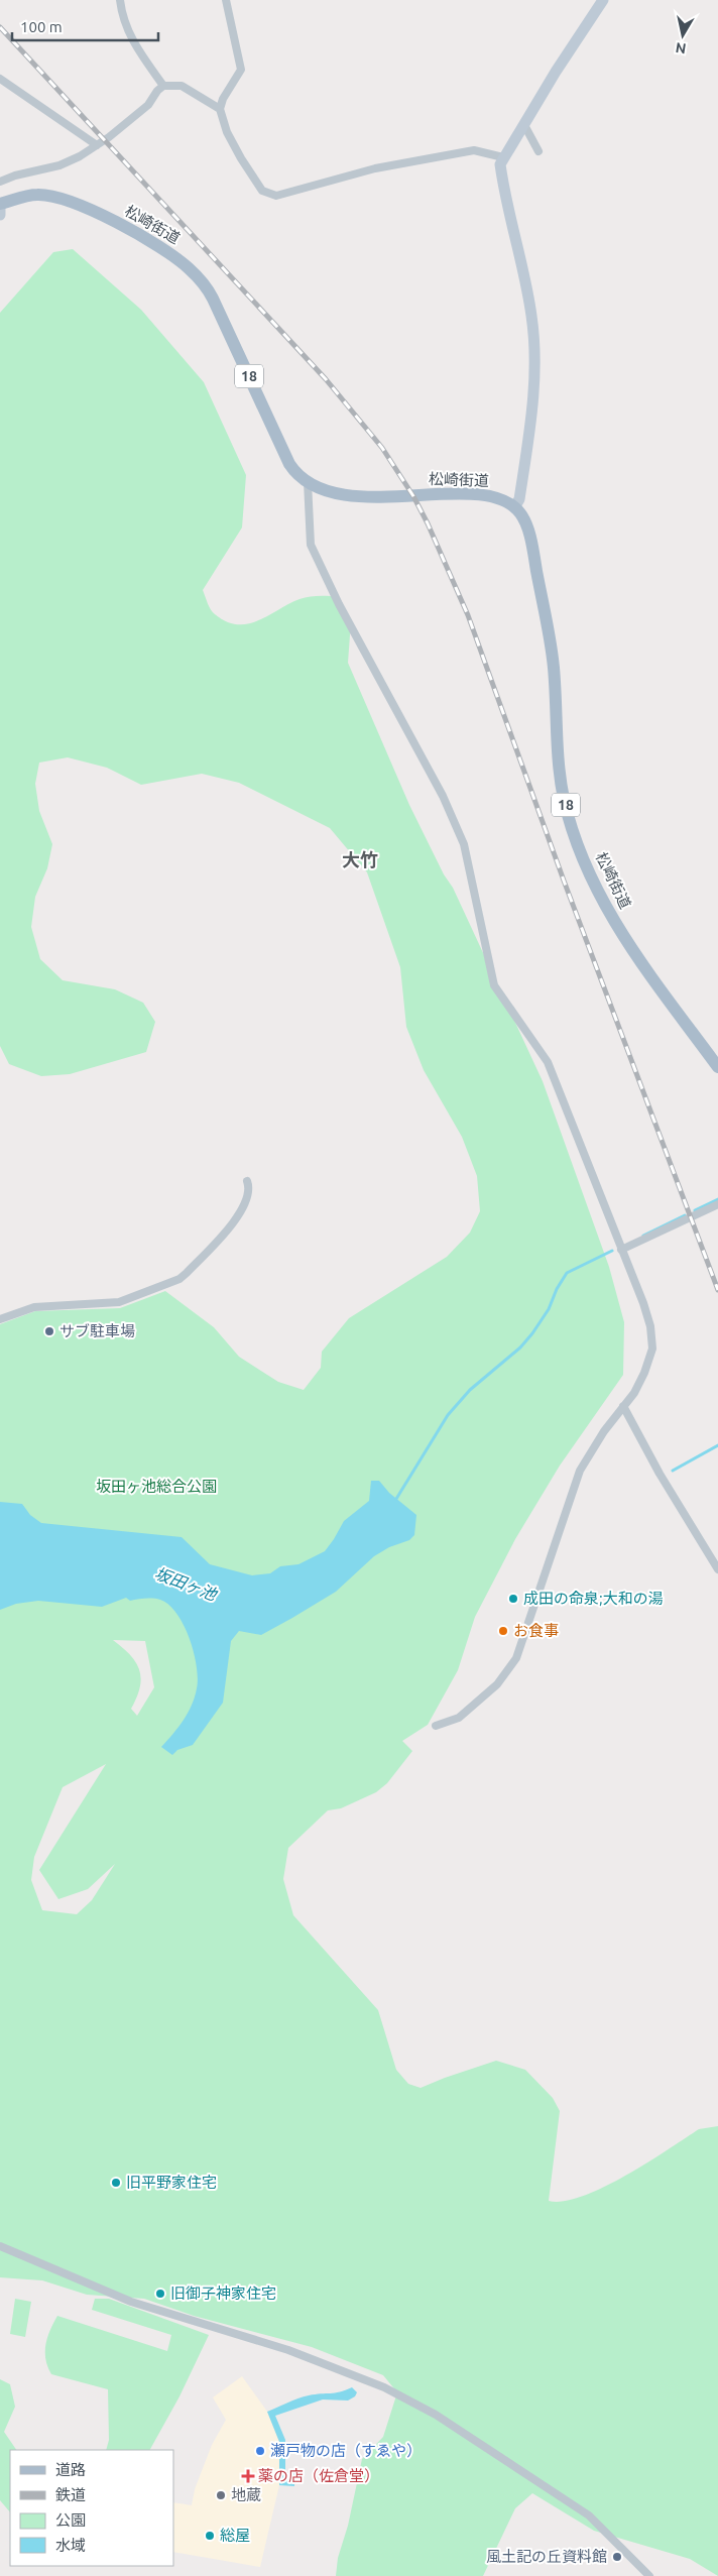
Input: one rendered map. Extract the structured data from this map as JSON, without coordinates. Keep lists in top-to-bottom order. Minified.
{"streets":{"main road":["松崎街道","18"]},"districts":["大竹"],"water":["坂田ヶ池"],"parks":["坂田ヶ池総合公園"],"places":{"other":["サブ駐車場","成田の命泉;大和の湯","お食事","旧平野家住宅","旧御子神家住宅","瀬戸物の店（すゑや）","地蔵","総屋","風土記の丘資料館"],"health":["薬の店（佐倉堂）"]},"legend":["道路","鉄道","公園","水域"],"scale_bar":"100 m","north":"bottom"}
